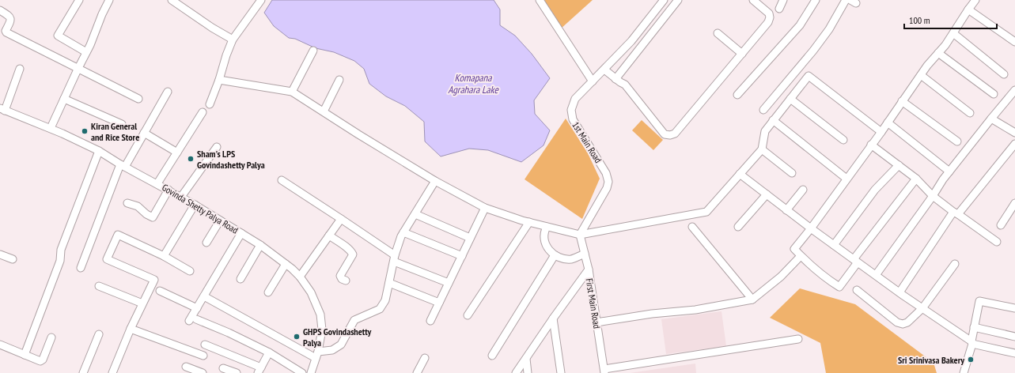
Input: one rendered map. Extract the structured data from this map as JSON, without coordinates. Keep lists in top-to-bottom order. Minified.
{"streets":{"street":["1st Main Road","Govinda Shetty Palya Road","First Main Road"]},"crossings":[["1st Main Road","First Main Road"]],"water":["Komapana Agrahara Lake"],"places":["Kiran General and Rice Store","Sham's LPS Govindashetty Palya","GHPS Govindashetty Palya","Sri Srinivasa Bakery"],"scale_bar":"100 m"}
